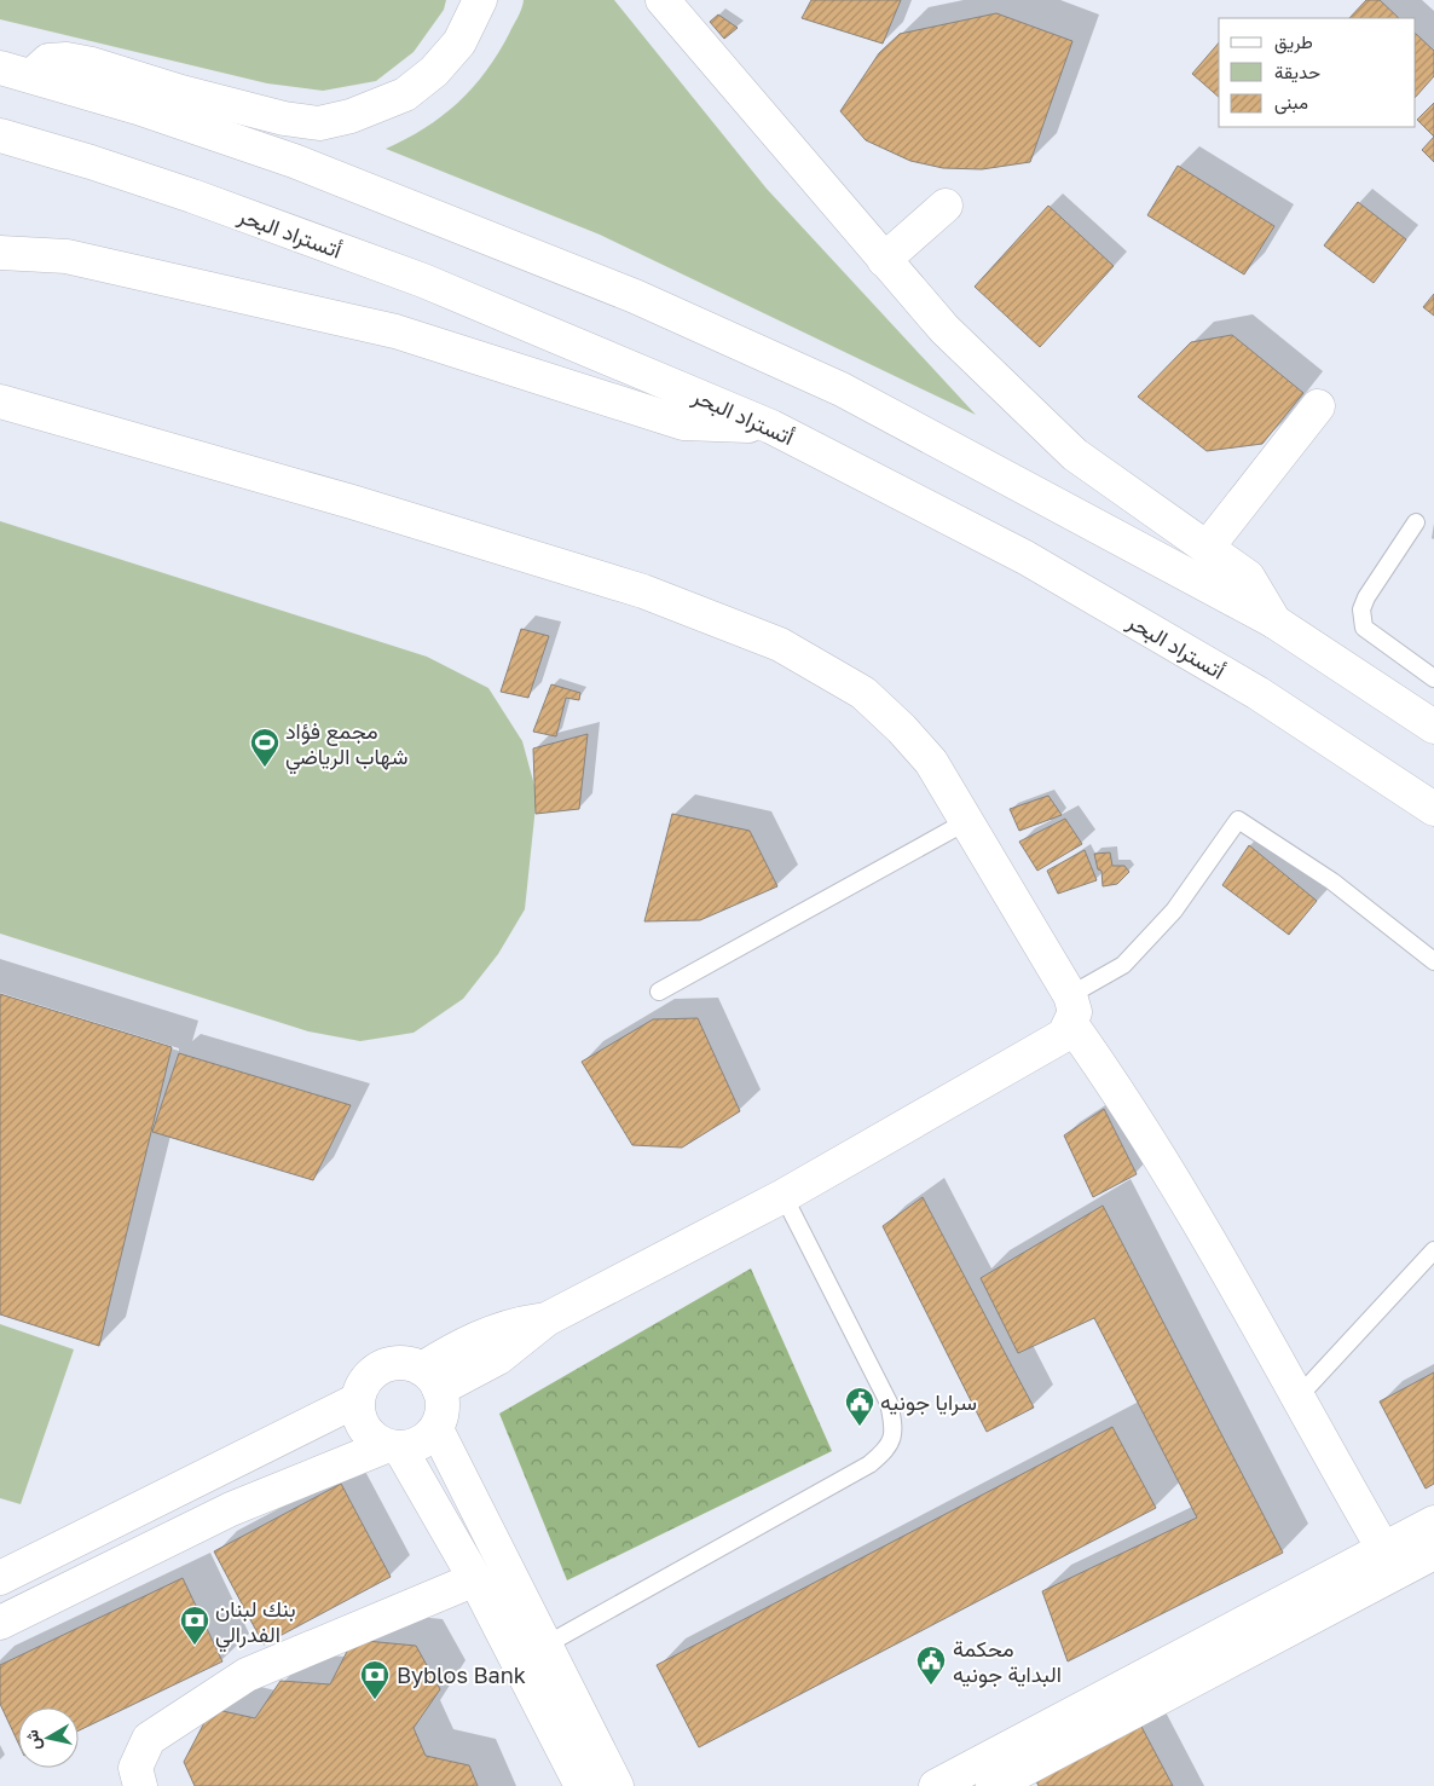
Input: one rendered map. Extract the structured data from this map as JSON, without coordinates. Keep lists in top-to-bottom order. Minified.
{"streets":{"main road":["أتستراد البحر"]},"places":{"sports":["مجمع فؤاد شهاب الرياضي"],"public building":["سرايا جونيه","محكمة البداية جونيه"],"bank":["بنك لبنان الفدرالي","Byblos Bank"]},"legend":["طريق","حديقة","مبنى"],"north":"left"}
